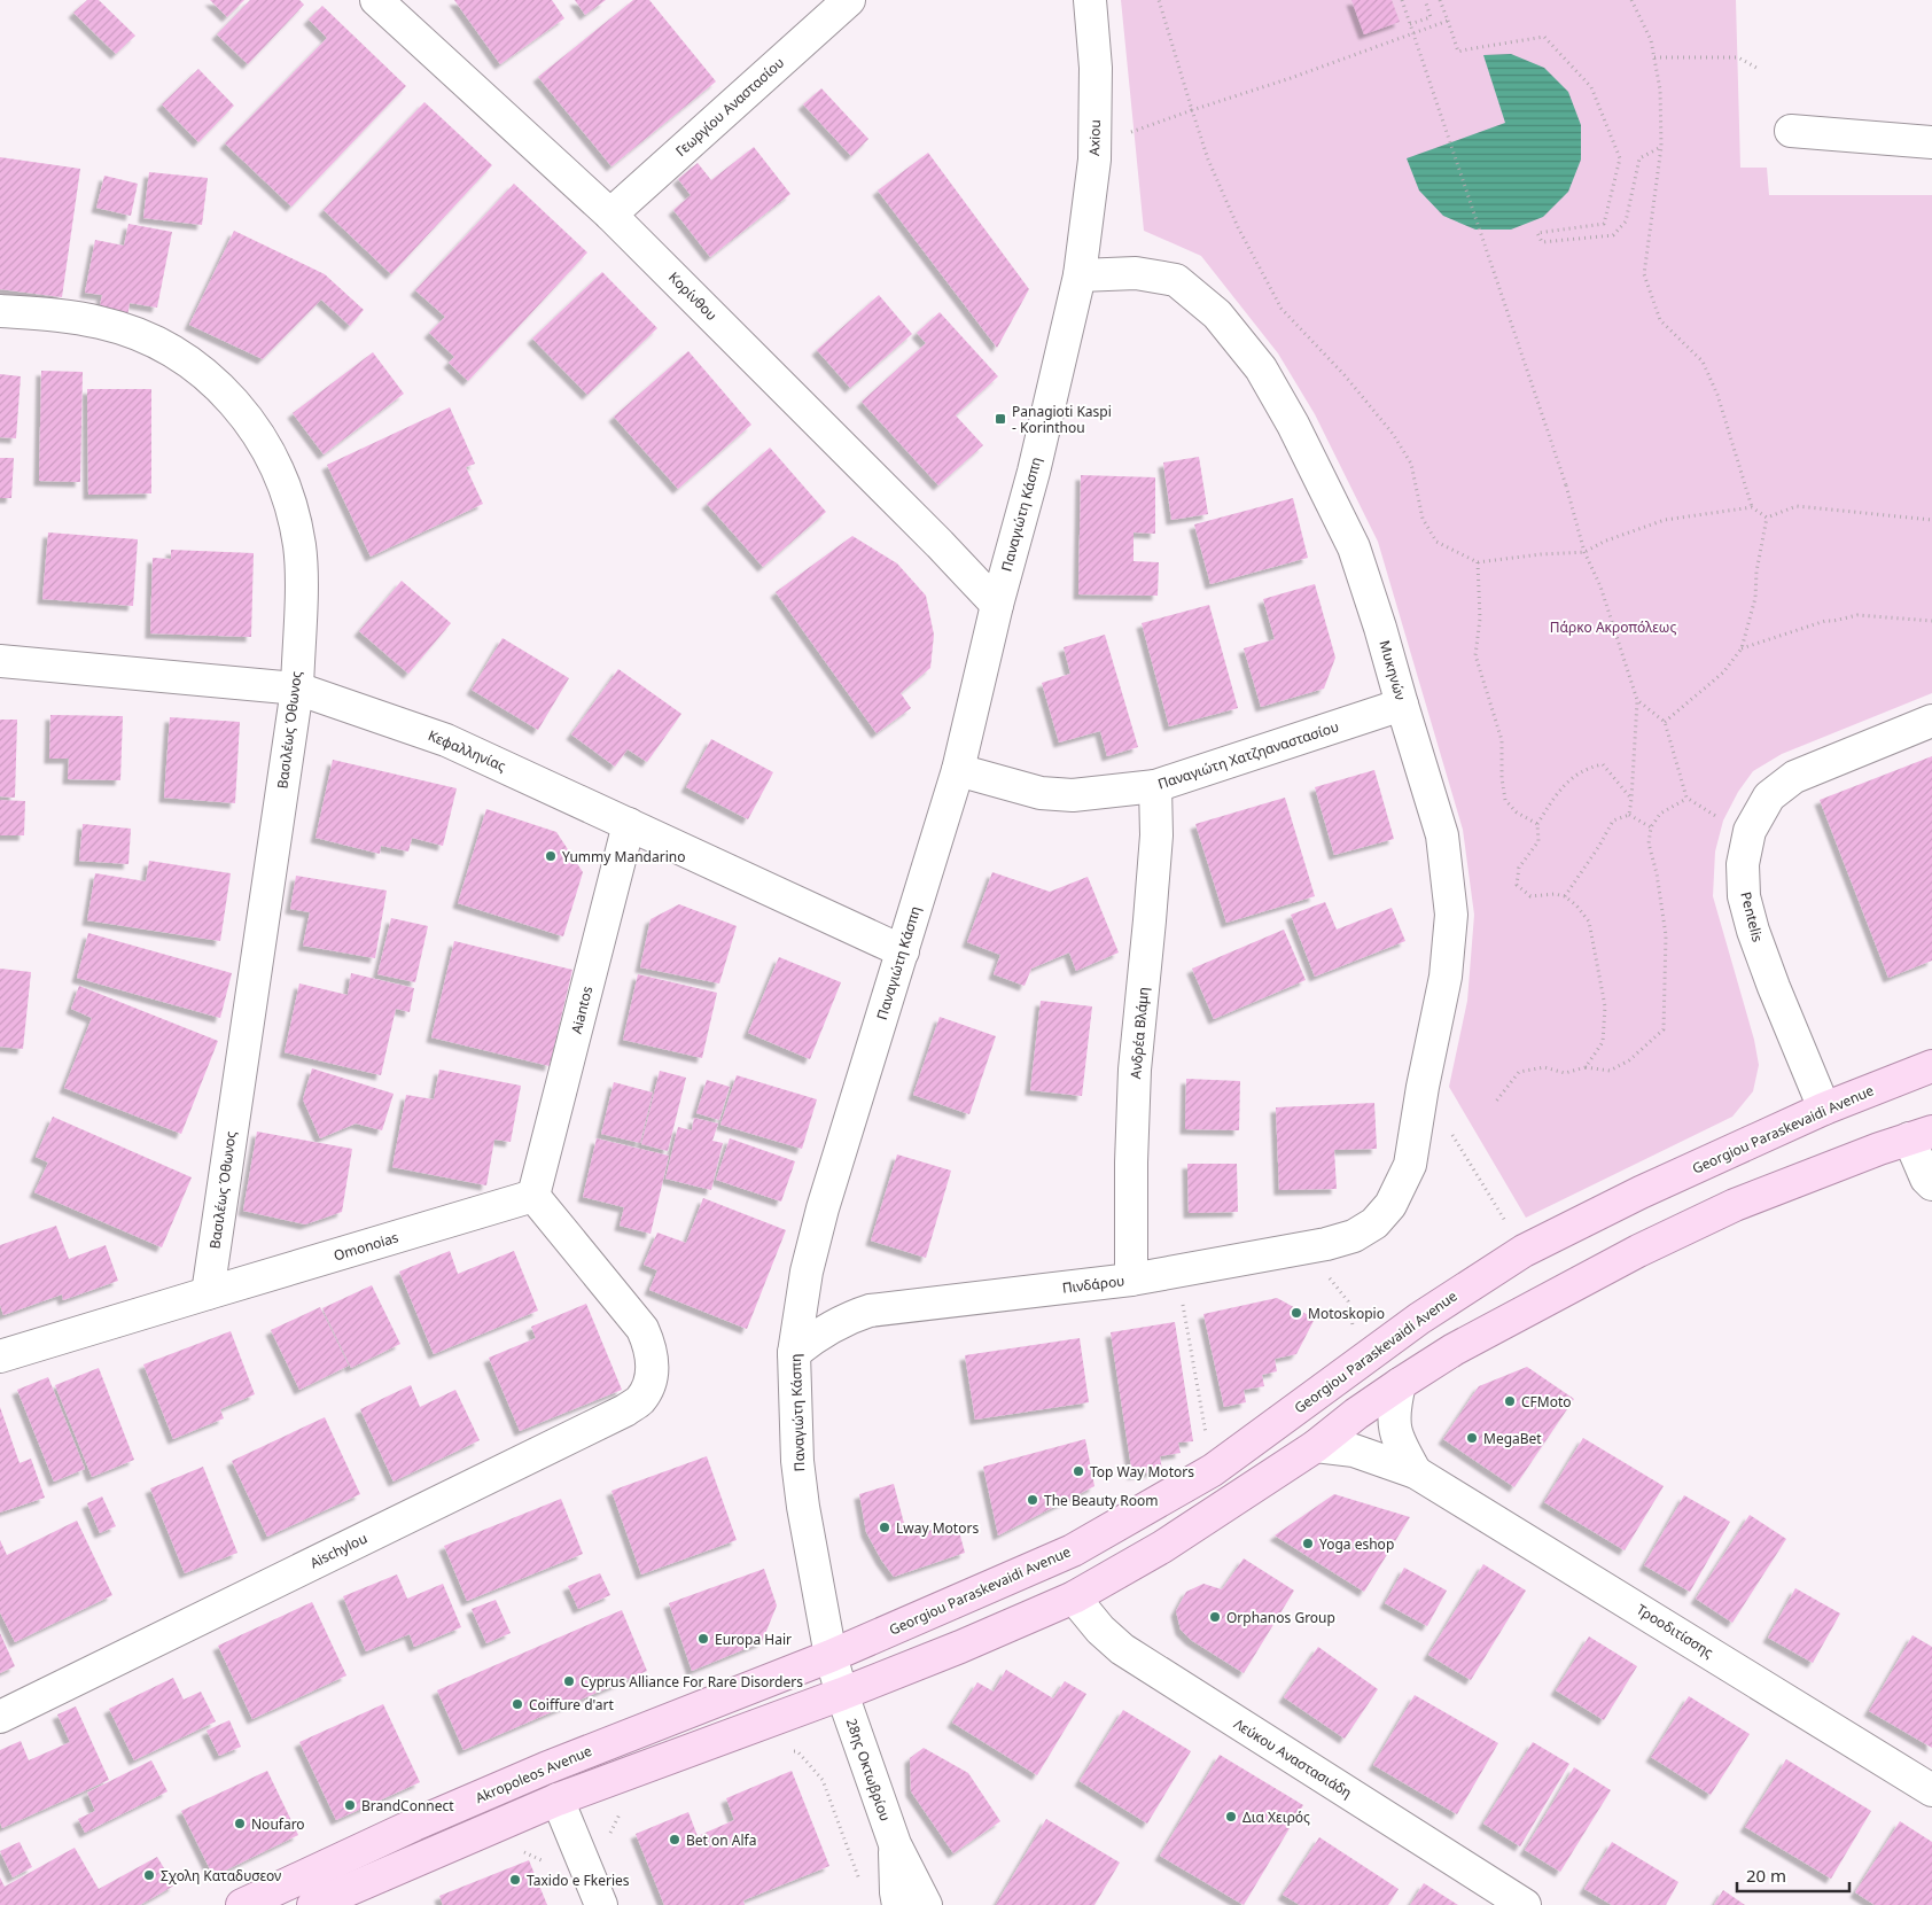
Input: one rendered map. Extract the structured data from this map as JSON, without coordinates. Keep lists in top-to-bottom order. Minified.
{"streets":{"main road":["Georgiou Paraskevaidi Avenue","Akropoleos Avenue"],"street":["Γεωργίου Αναστασίου","Axiou","Κορίνθου","Παναγιώτη Κάσπη","Μυκηνών","Βασιλέως Όθωνος","Κεφαλληνίας","Παναγιώτη Χατζηαναστασίου","Pentelis","Aiantos","Ανδρέα Βλάμη","Omonoias","Πινδάρου","Aischylou","Τροοδιτίσσης","Λεύκου Αναστασιάδη","28ης Οκτωβρίου"]},"crossings":[["Γεωργίου Αναστασίου","Κορίνθου"],["Axiou","Παναγιώτη Κάσπη"],["Axiou","Μυκηνών"],["Κορίνθου","Παναγιώτη Κάσπη"],["Παναγιώτη Κάσπη","Μυκηνών"],["Παναγιώτη Κάσπη","Κεφαλληνίας"],["Παναγιώτη Κάσπη","Παναγιώτη Χατζηαναστασίου"],["Παναγιώτη Κάσπη","Georgiou Paraskevaidi Avenue"],["Παναγιώτη Κάσπη","Πινδάρου"],["Παναγιώτη Κάσπη","28ης Οκτωβρίου"],["Παναγιώτη Κάσπη","Akropoleos Avenue"],["Μυκηνών","Παναγιώτη Χατζηαναστασίου"],["Μυκηνών","Πινδάρου"],["Βασιλέως Όθωνος","Κεφαλληνίας"],["Βασιλέως Όθωνος","Omonoias"],["Κεφαλληνίας","Aiantos"],["Παναγιώτη Χατζηαναστασίου","Ανδρέα Βλάμη"],["Pentelis","Georgiou Paraskevaidi Avenue"],["Aiantos","Omonoias"],["Aiantos","Aischylou"],["Ανδρέα Βλάμη","Πινδάρου"],["Georgiou Paraskevaidi Avenue","Akropoleos Avenue"],["Omonoias","Aischylou"]],"parks":["Πάρκο Ακροπόλεως"],"places":{"transit":["Panagioti Kaspi - Korinthou"],"other":["Yummy Mandarino","Motoskopio","CFMoto","MegaBet","Top Way Motors","The Beauty Room","Lway Motors","Yoga eshop","Orphanos Group","Europa Hair","Cyprus Alliance For Rare Disorders","Coiffure d'art","BrandConnect","Δια Χειρός","Noufaro","Bet on Alfa","Σχολη Καταδυσεον","Taxido e Fkeries"]},"scale_bar":"20 m"}
